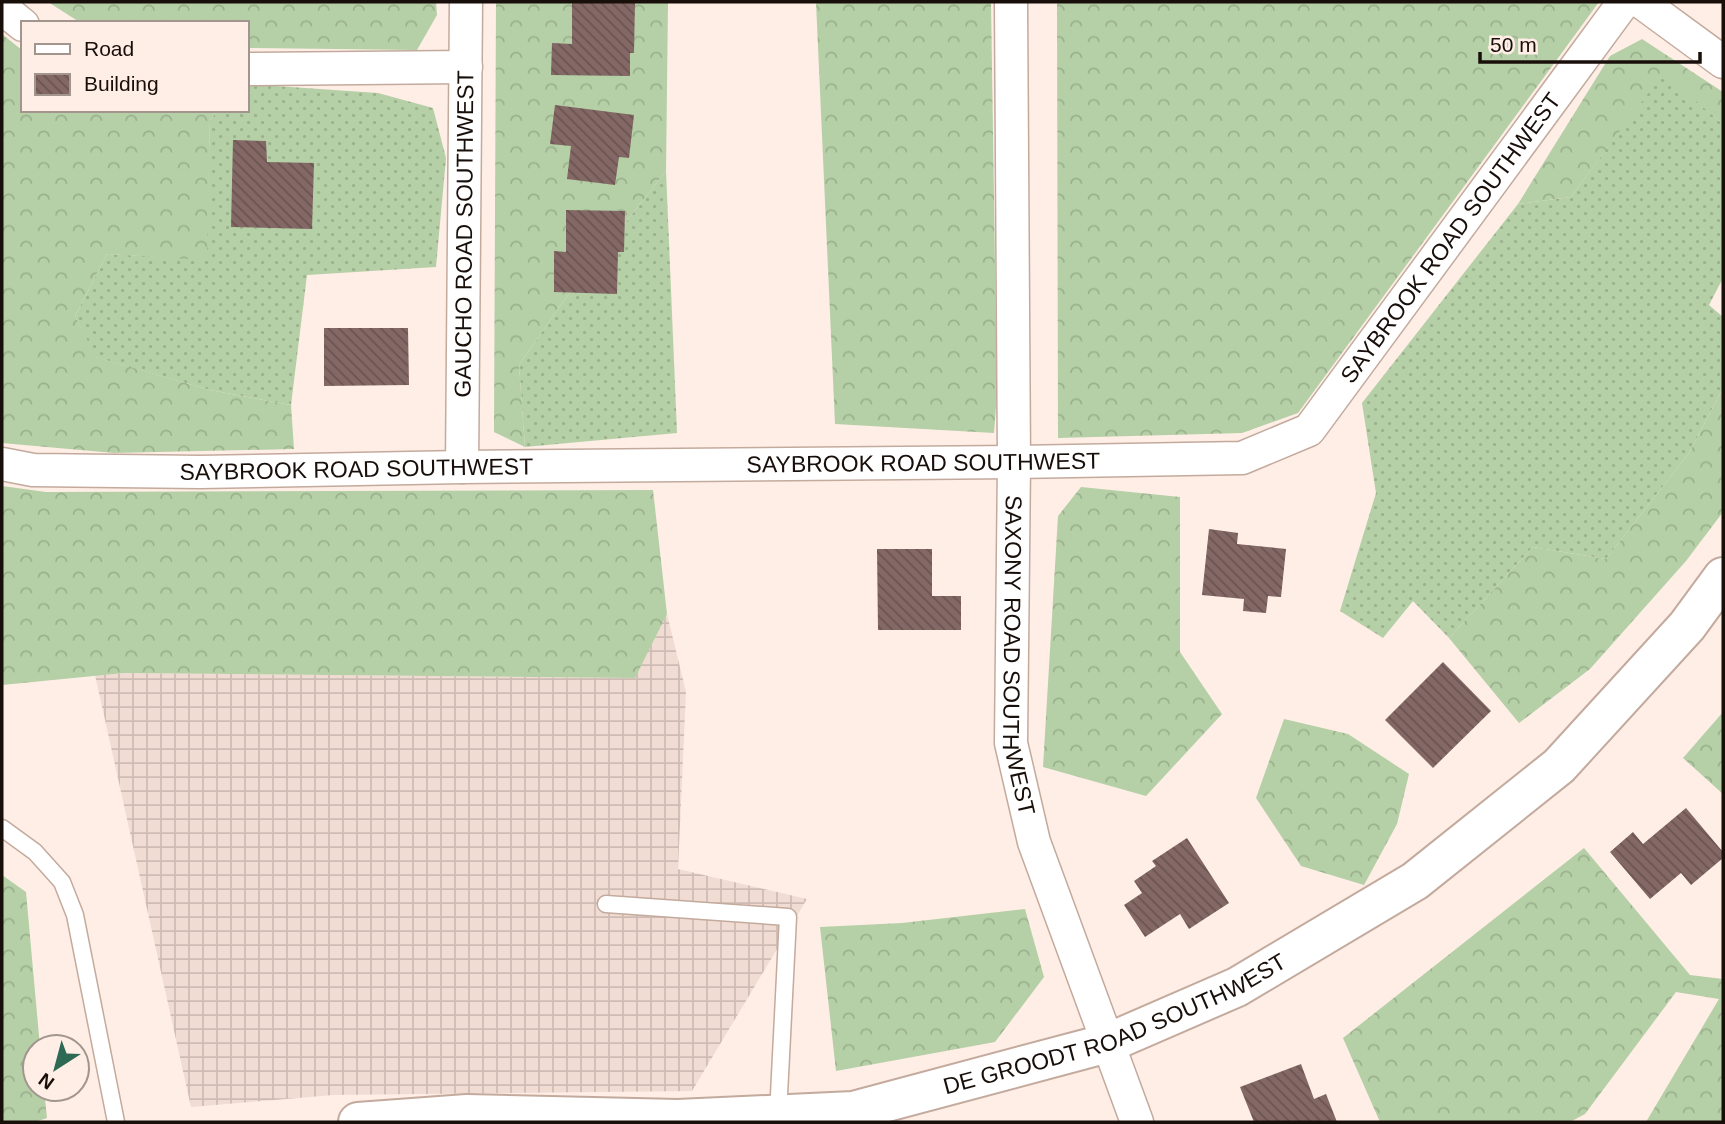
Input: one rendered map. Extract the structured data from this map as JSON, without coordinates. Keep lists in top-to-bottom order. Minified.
{"streets":{"street":["GAUCHO ROAD SOUTHWEST","SAYBROOK ROAD SOUTHWEST","SAXONY ROAD SOUTHWEST","DE GROODT ROAD SOUTHWEST"]},"crossings":[["GAUCHO ROAD SOUTHWEST","SAYBROOK ROAD SOUTHWEST"],["SAYBROOK ROAD SOUTHWEST","SAXONY ROAD SOUTHWEST"],["SAXONY ROAD SOUTHWEST","DE GROODT ROAD SOUTHWEST"]],"legend":["Road","Building"],"scale_bar":"50 m","north":"bottom left"}
